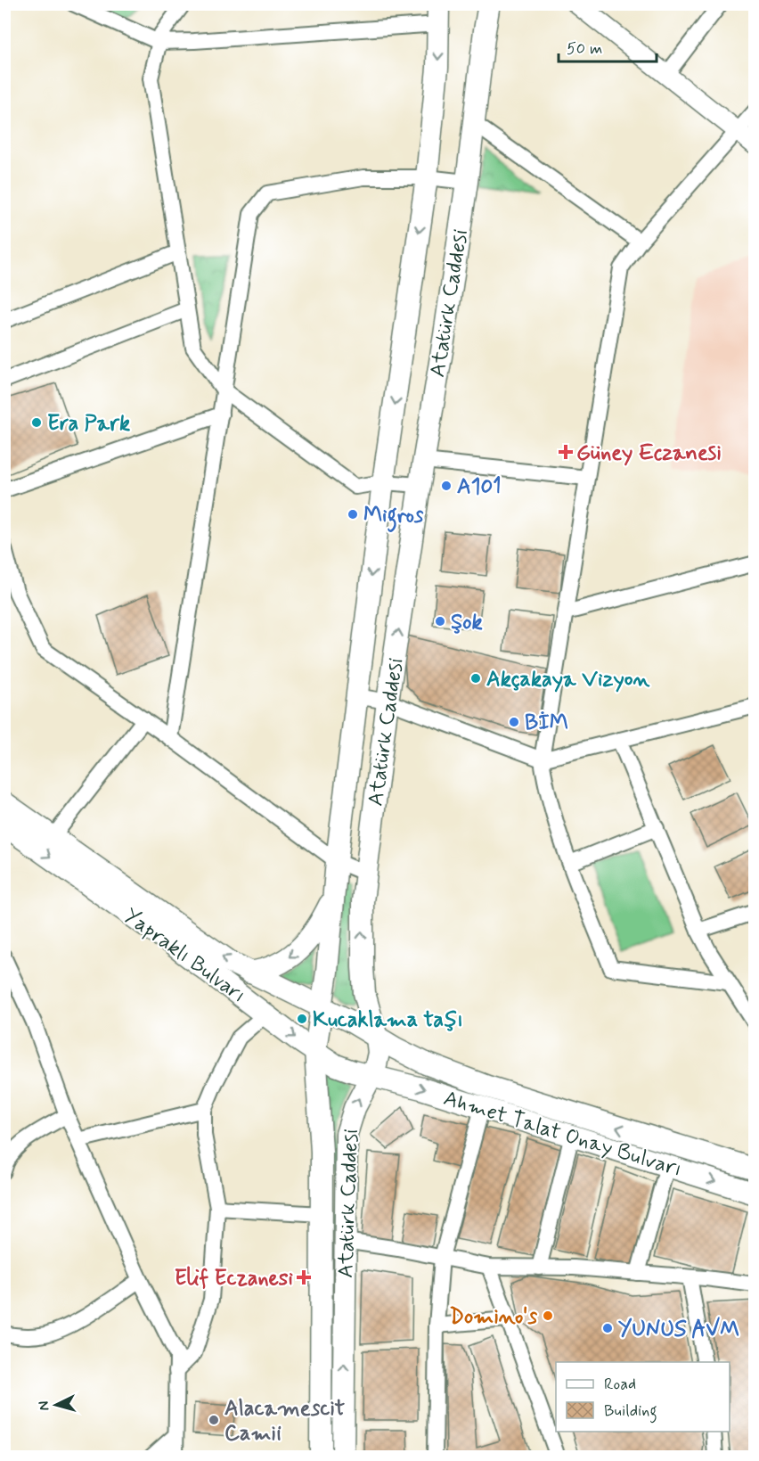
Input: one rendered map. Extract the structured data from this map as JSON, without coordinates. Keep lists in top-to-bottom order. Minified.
{"streets":{"main road":["Atatürk Caddesi","Yapraklı Bulvarı","Ahmet Talat Onay Bulvarı"]},"crossings":[["Atatürk Caddesi","Yapraklı Bulvarı"],["Atatürk Caddesi","Ahmet Talat Onay Bulvarı"],["Yapraklı Bulvarı","Ahmet Talat Onay Bulvarı"]],"places":{"other":["Era Park","A101","Migros","Şok","Akçakaya Vizyon","BİM","Kucaklama taşı","Domino's","YUNUS AVM","Alacamescit Camii"],"health":["Güney Eczanesi","Elif Eczanesi"]},"legend":["Road","Building"],"scale_bar":"50 m","north":"left"}
